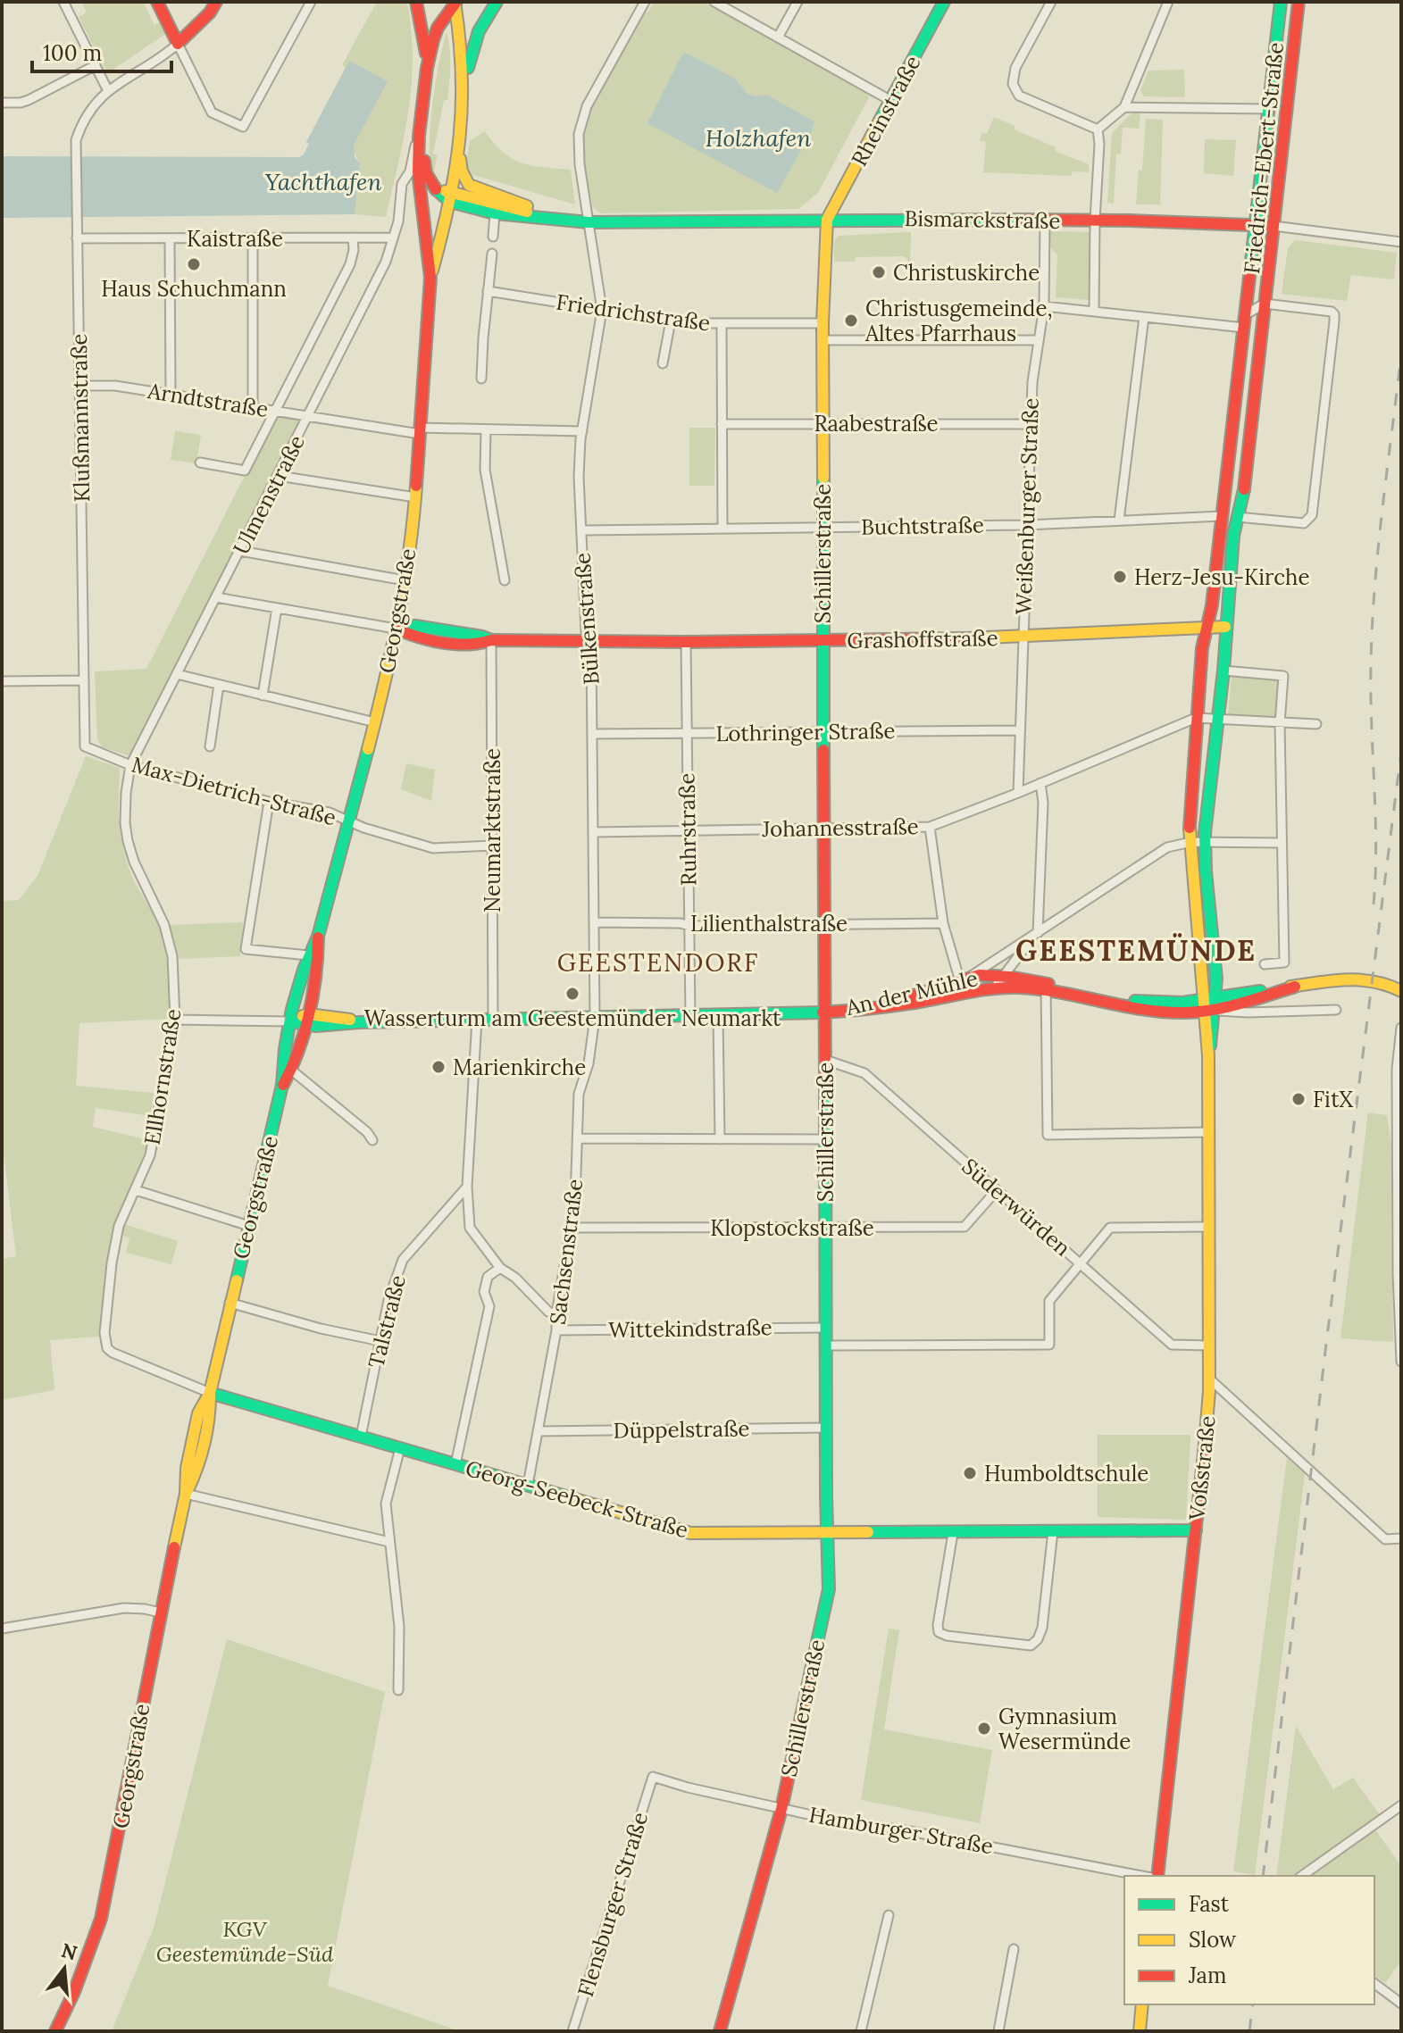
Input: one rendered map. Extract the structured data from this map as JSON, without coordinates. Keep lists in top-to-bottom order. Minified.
{"streets":{"main road":["Rheinstraße","Friedrich-Ebert-Straße","Bismarckstraße","Schillerstraße","Georgstraße","Grashoffstraße","An der Mühle","Voßstraße","Georg-Seebeck-Straße"],"street":["Kaistraße","Friedrichstraße","Arndtstraße","Klußmannstraße","Raabestraße","Ulmenstraße","Weißenburger Straße","Buchtstraße","Bülkenstraße","Lothringer Straße","Max-Dietrich-Straße","Johannesstraße","Ruhrstraße","Neumarktstraße","Lilienthalstraße","Ellhornstraße","Süderwürden","Klopstockstraße","Sachsenstraße","Talstraße","Wittekindstraße","Düppelstraße","Hamburger Straße","Flensburger Straße"]},"crossings":[["Rheinstraße","Bismarckstraße"],["Rheinstraße","Schillerstraße"],["Friedrich-Ebert-Straße","Bismarckstraße"],["Friedrich-Ebert-Straße","Buchtstraße"],["Friedrich-Ebert-Straße","Grashoffstraße"],["Friedrich-Ebert-Straße","Johannesstraße"],["Friedrich-Ebert-Straße","An der Mühle"],["Friedrich-Ebert-Straße","Voßstraße"],["Bismarckstraße","Weißenburger Straße"],["Bismarckstraße","Schillerstraße"],["Bismarckstraße","Georgstraße"],["Bismarckstraße","Bülkenstraße"],["Kaistraße","Klußmannstraße"],["Kaistraße","Ulmenstraße"],["Friedrichstraße","Schillerstraße"],["Friedrichstraße","Bülkenstraße"],["Arndtstraße","Klußmannstraße"],["Arndtstraße","Ulmenstraße"],["Arndtstraße","Georgstraße"],["Arndtstraße","Bülkenstraße"],["Klußmannstraße","Max-Dietrich-Straße"],["Raabestraße","Weißenburger Straße"],["Raabestraße","Schillerstraße"],["Ulmenstraße","Georgstraße"],["Ulmenstraße","Max-Dietrich-Straße"],["Ulmenstraße","Ellhornstraße"],["Weißenburger Straße","Buchtstraße"],["Weißenburger Straße","Grashoffstraße"],["Weißenburger Straße","Lothringer Straße"],["Weißenburger Straße","Johannesstraße"],["Buchtstraße","Schillerstraße"],["Buchtstraße","Bülkenstraße"],["Schillerstraße","Grashoffstraße"],["Schillerstraße","Lothringer Straße"],["Schillerstraße","Johannesstraße"],["Schillerstraße","Lilienthalstraße"],["Schillerstraße","An der Mühle"],["Schillerstraße","Süderwürden"],["Schillerstraße","Klopstockstraße"],["Schillerstraße","Wittekindstraße"],["Schillerstraße","Düppelstraße"],["Schillerstraße","Georg-Seebeck-Straße"],["Schillerstraße","Hamburger Straße"],["Georgstraße","Grashoffstraße"],["Georgstraße","Max-Dietrich-Straße"],["Georgstraße","An der Mühle"],["Georgstraße","Georg-Seebeck-Straße"],["Bülkenstraße","Grashoffstraße"],["Bülkenstraße","Lothringer Straße"],["Bülkenstraße","Johannesstraße"],["Bülkenstraße","Lilienthalstraße"],["Bülkenstraße","An der Mühle"],["Bülkenstraße","Sachsenstraße"],["Grashoffstraße","Ruhrstraße"],["Grashoffstraße","Neumarktstraße"],["Lothringer Straße","Ruhrstraße"],["Max-Dietrich-Straße","Neumarktstraße"],["Max-Dietrich-Straße","Ellhornstraße"],["Johannesstraße","Ruhrstraße"],["Ruhrstraße","Lilienthalstraße"],["Ruhrstraße","An der Mühle"],["Neumarktstraße","An der Mühle"],["An der Mühle","Sachsenstraße"],["An der Mühle","Voßstraße"],["Ellhornstraße","Georg-Seebeck-Straße"],["Süderwürden","Klopstockstraße"],["Süderwürden","Voßstraße"],["Klopstockstraße","Sachsenstraße"],["Sachsenstraße","Wittekindstraße"],["Sachsenstraße","Düppelstraße"],["Sachsenstraße","Georg-Seebeck-Straße"],["Talstraße","Georg-Seebeck-Straße"],["Voßstraße","Georg-Seebeck-Straße"],["Hamburger Straße","Flensburger Straße"]],"districts":["GEESTEMÜNDE","GEESTENDORF"],"water":["Holzhafen","Yachthafen"],"parks":["KGV Geestemünde-Süd"],"places":["Haus Schuchmann","Christuskirche","Christusgemeinde, Altes Pfarrhaus","Herz-Jesu-Kirche","Wasserturm am Geestemünder Neumarkt","Marienkirche","FitX","Humboldtschule","Gymnasium Wesermünde"],"legend":["Fast","Slow","Jam"],"scale_bar":"100 m","north":"top"}
